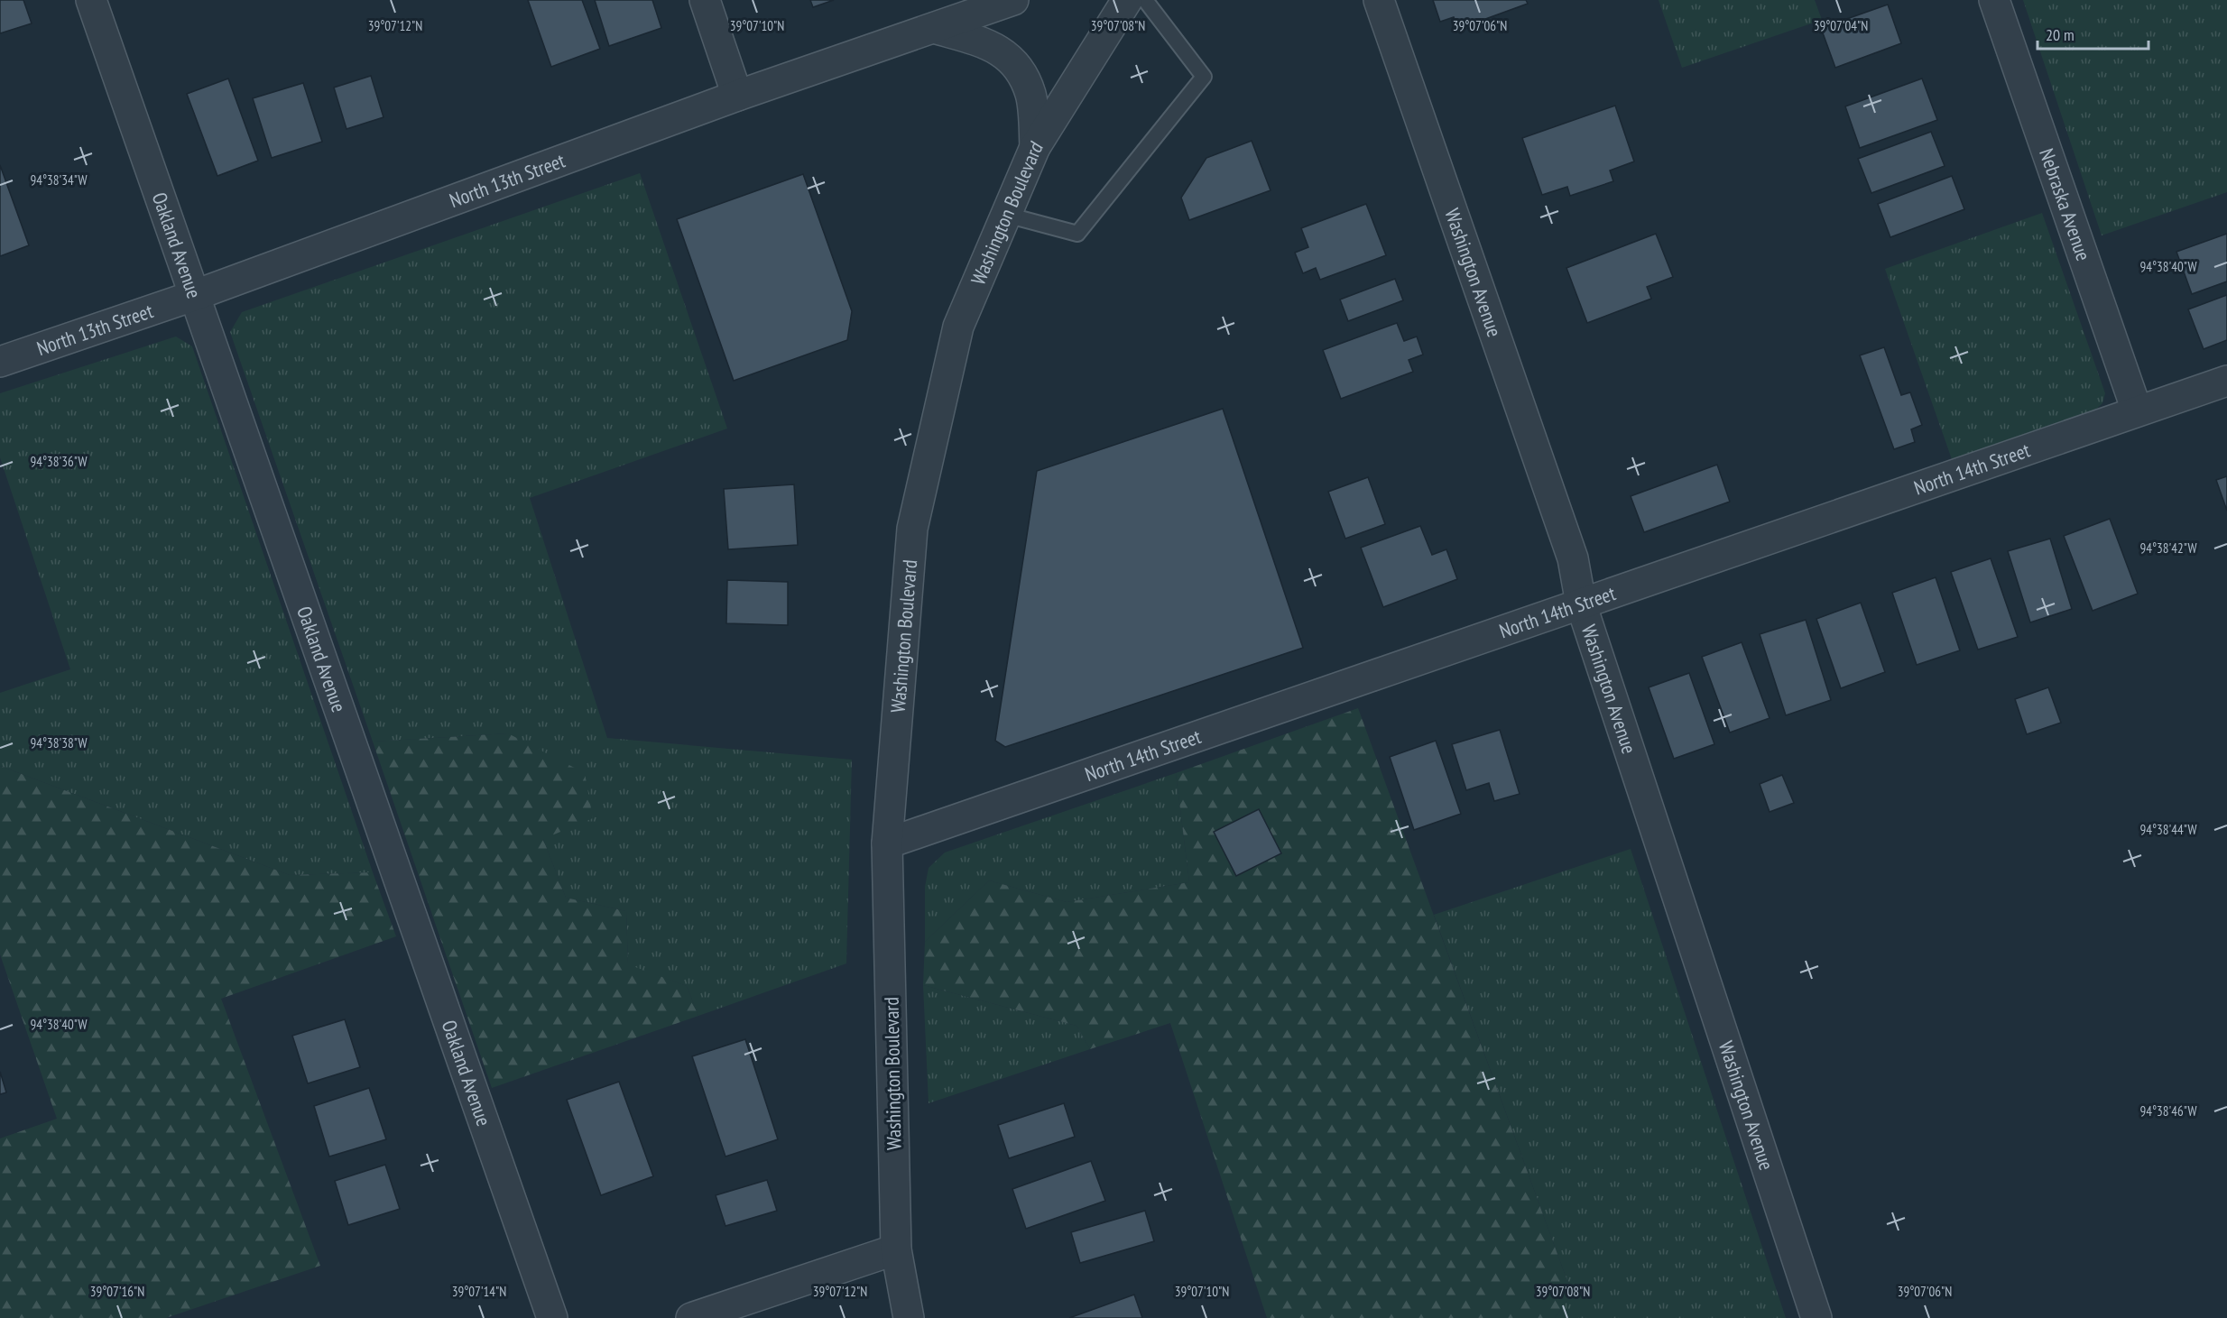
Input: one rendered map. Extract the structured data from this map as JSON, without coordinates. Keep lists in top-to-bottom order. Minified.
{"streets":{"street":["North 13th Street","Nebraska Avenue","Washington Boulevard","Oakland Avenue","Washington Avenue","North 14th Street"]},"crossings":[["North 13th Street","Oakland Avenue"],["Nebraska Avenue","North 14th Street"],["Washington Boulevard","North 14th Street"],["Washington Avenue","North 14th Street"]],"scale_bar":"20 m","coordinates":["39°07'12\"N","39°07'10\"N","39°07'08\"N","39°07'06\"N","39°07'04\"N","94°38'34\"W","94°38'40\"W","94°38'36\"W","94°38'42\"W","94°38'38\"W","94°38'44\"W","94°38'46\"W","39°07'16\"N","39°07'14\"N"]}
